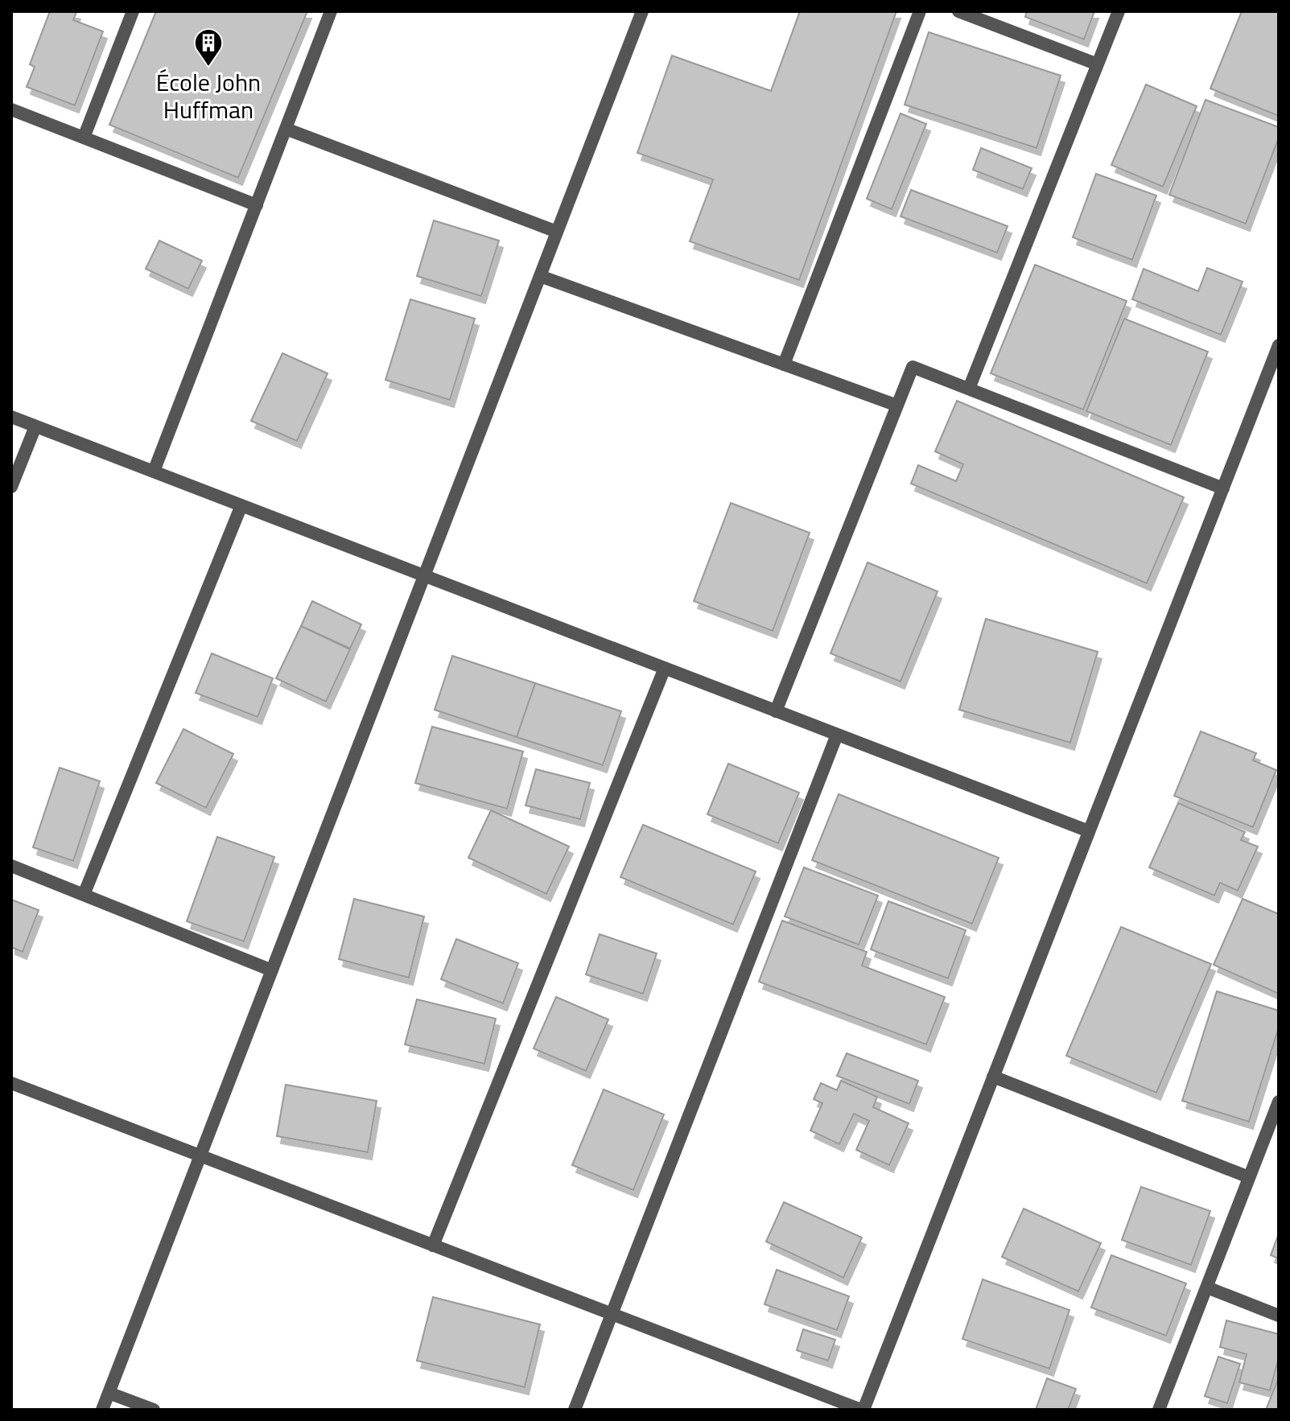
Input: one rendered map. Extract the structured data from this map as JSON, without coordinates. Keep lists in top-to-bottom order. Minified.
{"places":{"building":["École John Huffman"]}}
